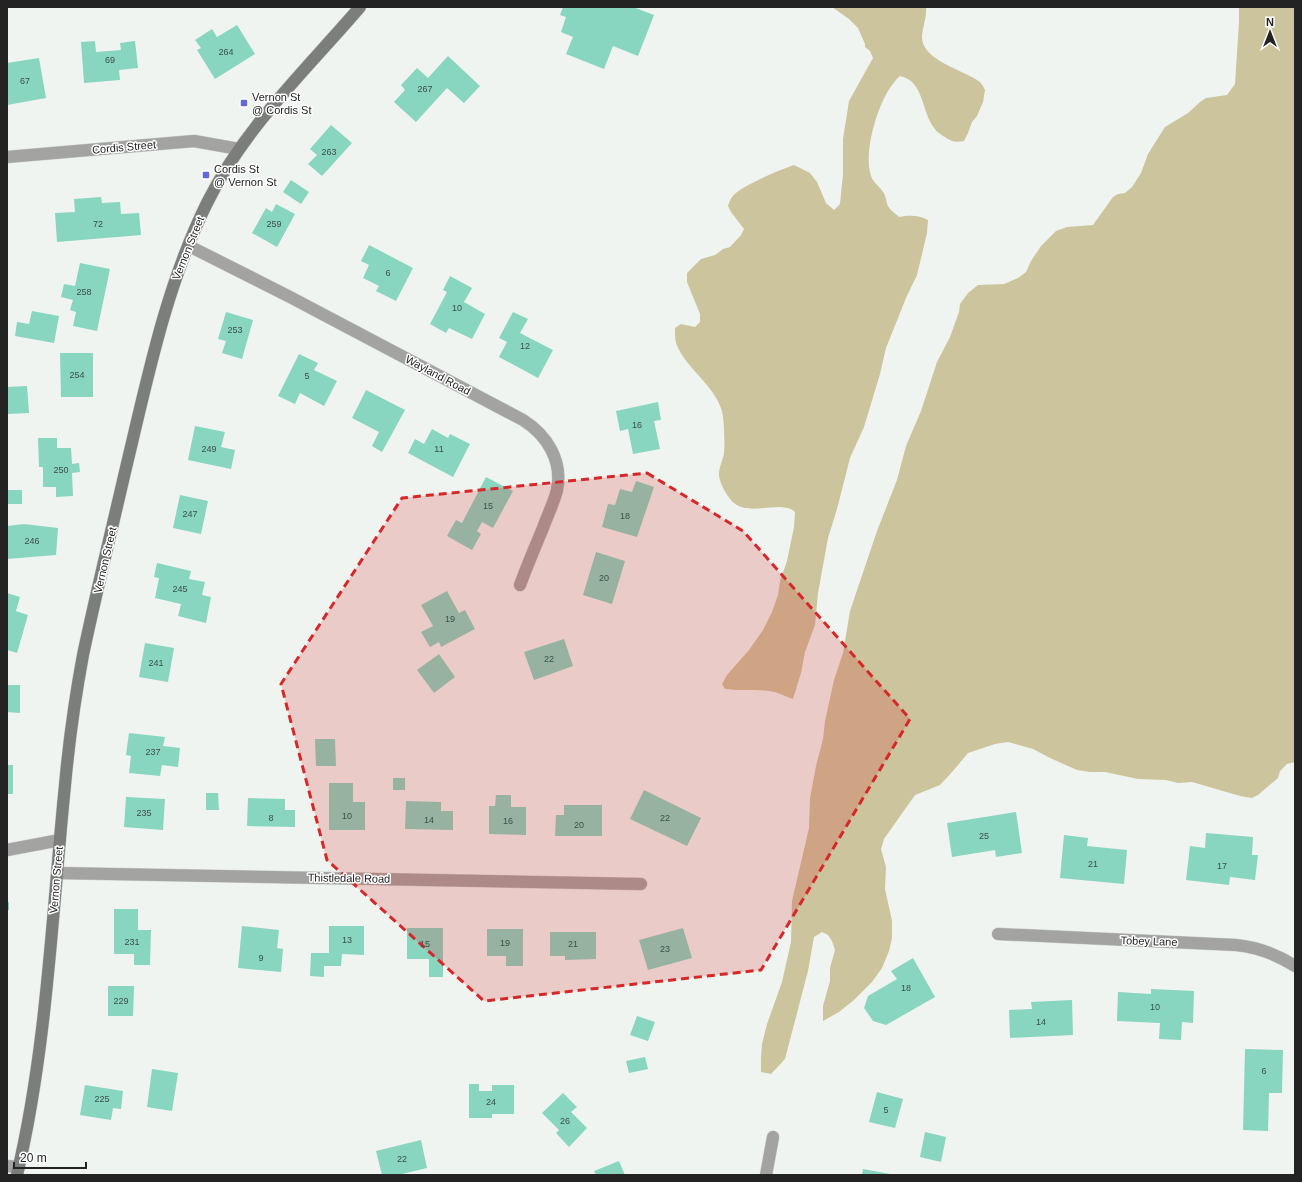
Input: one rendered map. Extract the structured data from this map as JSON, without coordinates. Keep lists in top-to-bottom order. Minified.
{"streets":{"main road":["Vernon Street"],"street":["Cordis Street","Wayland Road","Thistledale Road","Tobey Lane"]},"crossings":[["Cordis Street","Vernon Street"],["Vernon Street","Wayland Road"],["Vernon Street","Thistledale Road"]],"places":{"transit":["Vernon St @ Cordis St","Cordis St @ Vernon St"]},"house_numbers":["264","69","67","267","263","72","259","6","258","10","253","12","254","5","16","249","11","250","15","247","18","246","20","245","19","22","241","237","235","10","8","22","14","16","20","25","21","17","13","231","19","15","21","23","9","18","229","10","14","6","225","24","5","26","22"],"scale_bar":"20 m","north":"top"}
